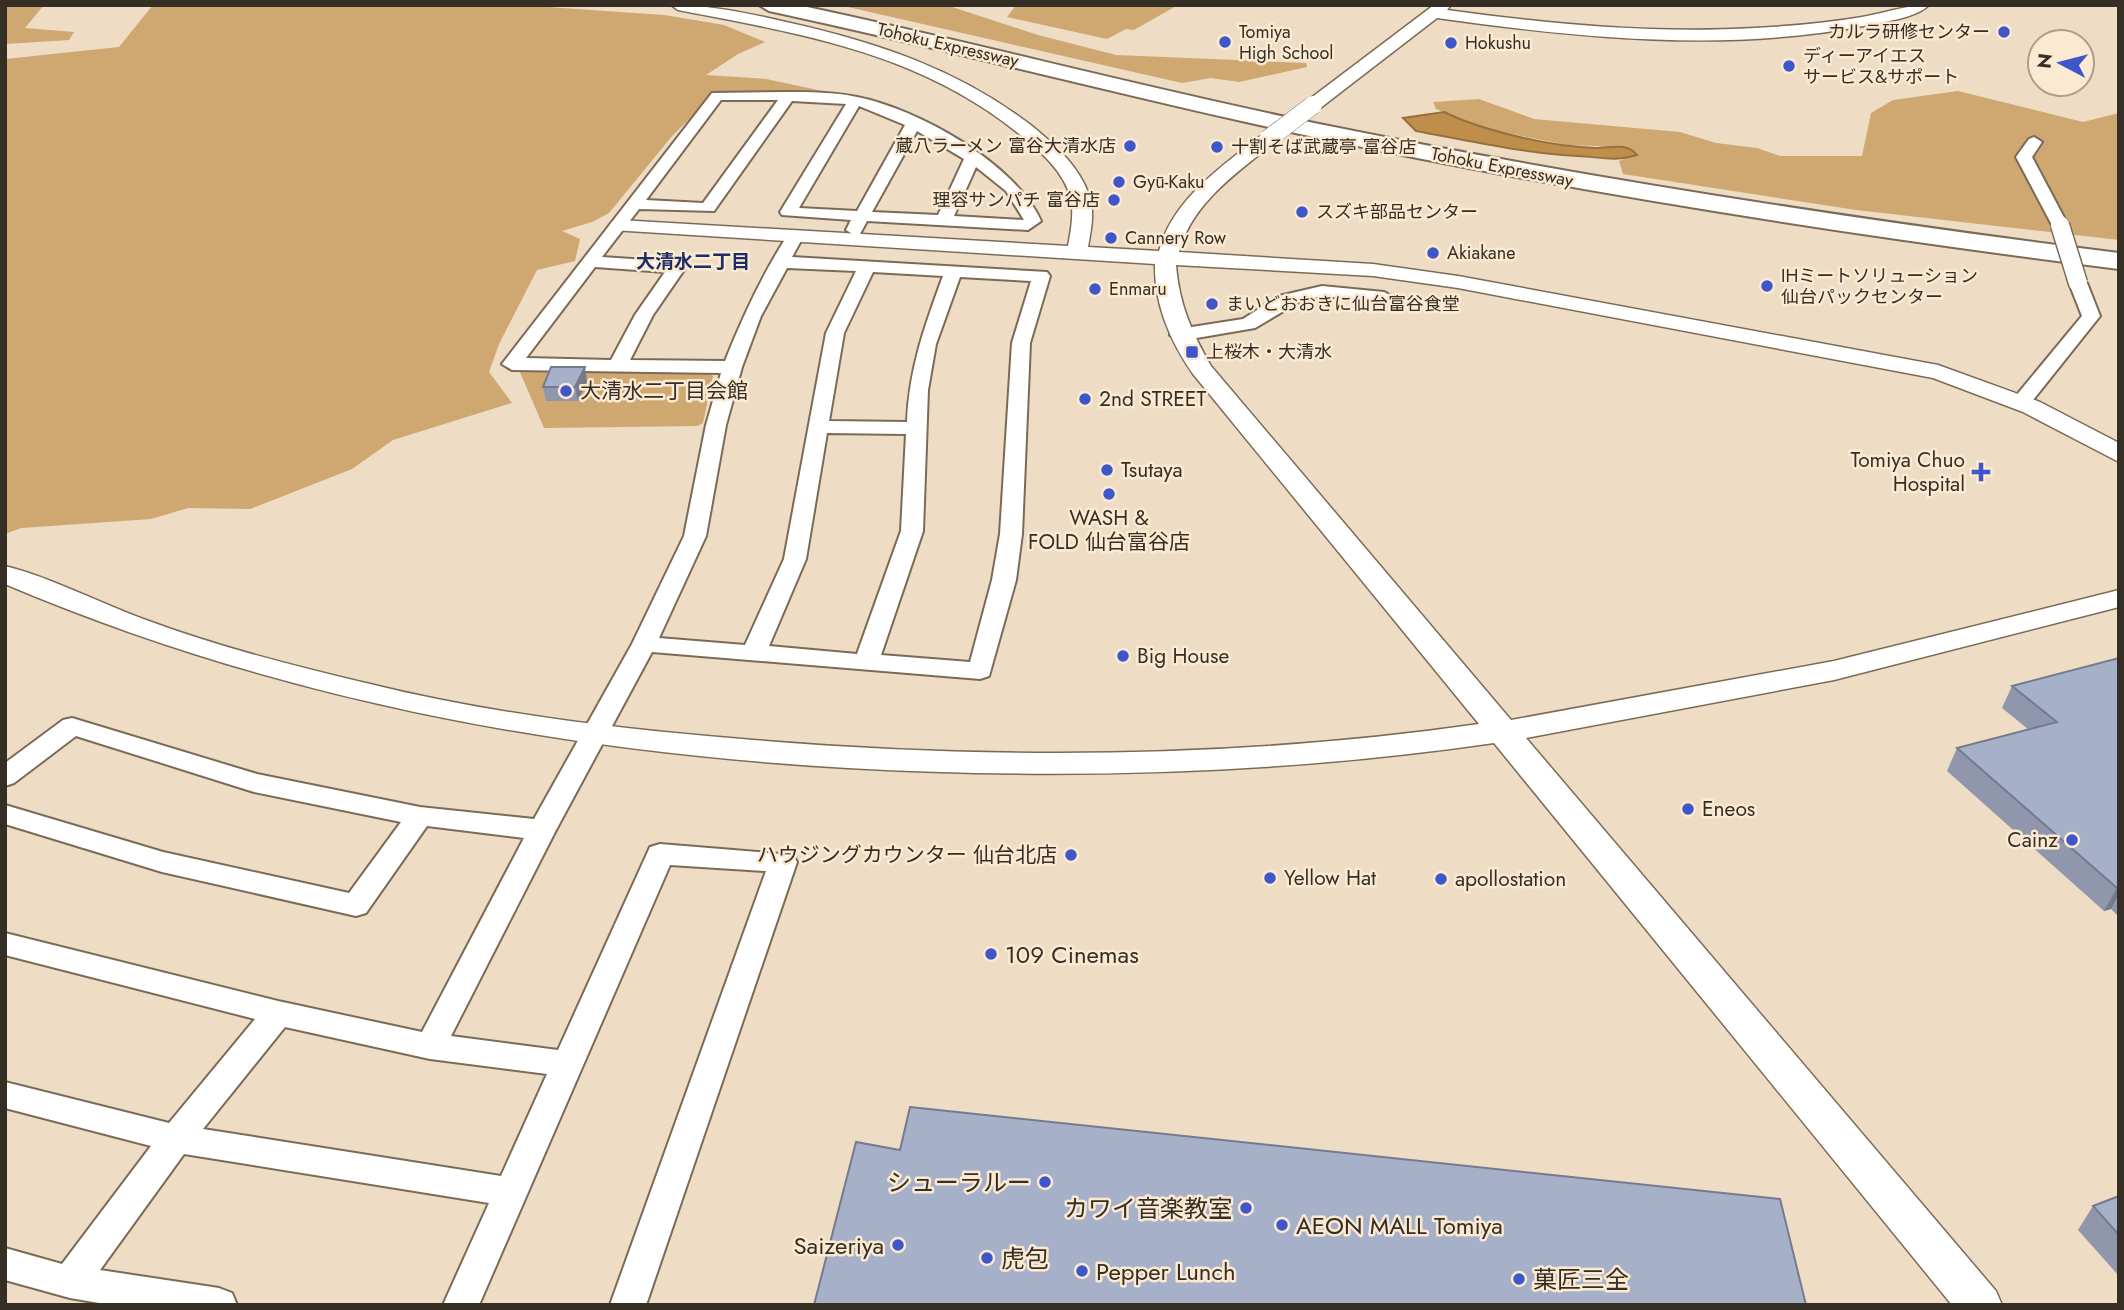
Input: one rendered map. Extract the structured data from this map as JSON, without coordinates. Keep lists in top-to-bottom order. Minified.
{"streets":{"highway":["Tohoku Expressway"]},"districts":["大清水二丁目"],"places":{"other":["カルラ研修センター","Tomiya High School","Hokushu","ディーアイエス サービス&サポート","蔵八ラーメン 富谷大清水店","十割そば武蔵亭 富谷店","Gyū-Kaku","理容サンパチ 富谷店","スズキ部品センター","Cannery Row","Akiakane","IHミートソリューション 仙台パックセンター","Enmaru","まいどおおきに仙台富谷食堂","大清水二丁目会館","2nd STREET","Tsutaya","WASH & FOLD 仙台富谷店","Big House","Eneos","Cainz","ハウジングカウンター 仙台北店","Yellow Hat","apollostation","109 Cinemas","シューラルー","カワイ音楽教室","AEON MALL Tomiya","Saizeriya","虎包","Pepper Lunch","菓匠三全"],"transit":["上桜木・大清水"],"health":["Tomiya Chuo Hospital"]},"north":"left"}
